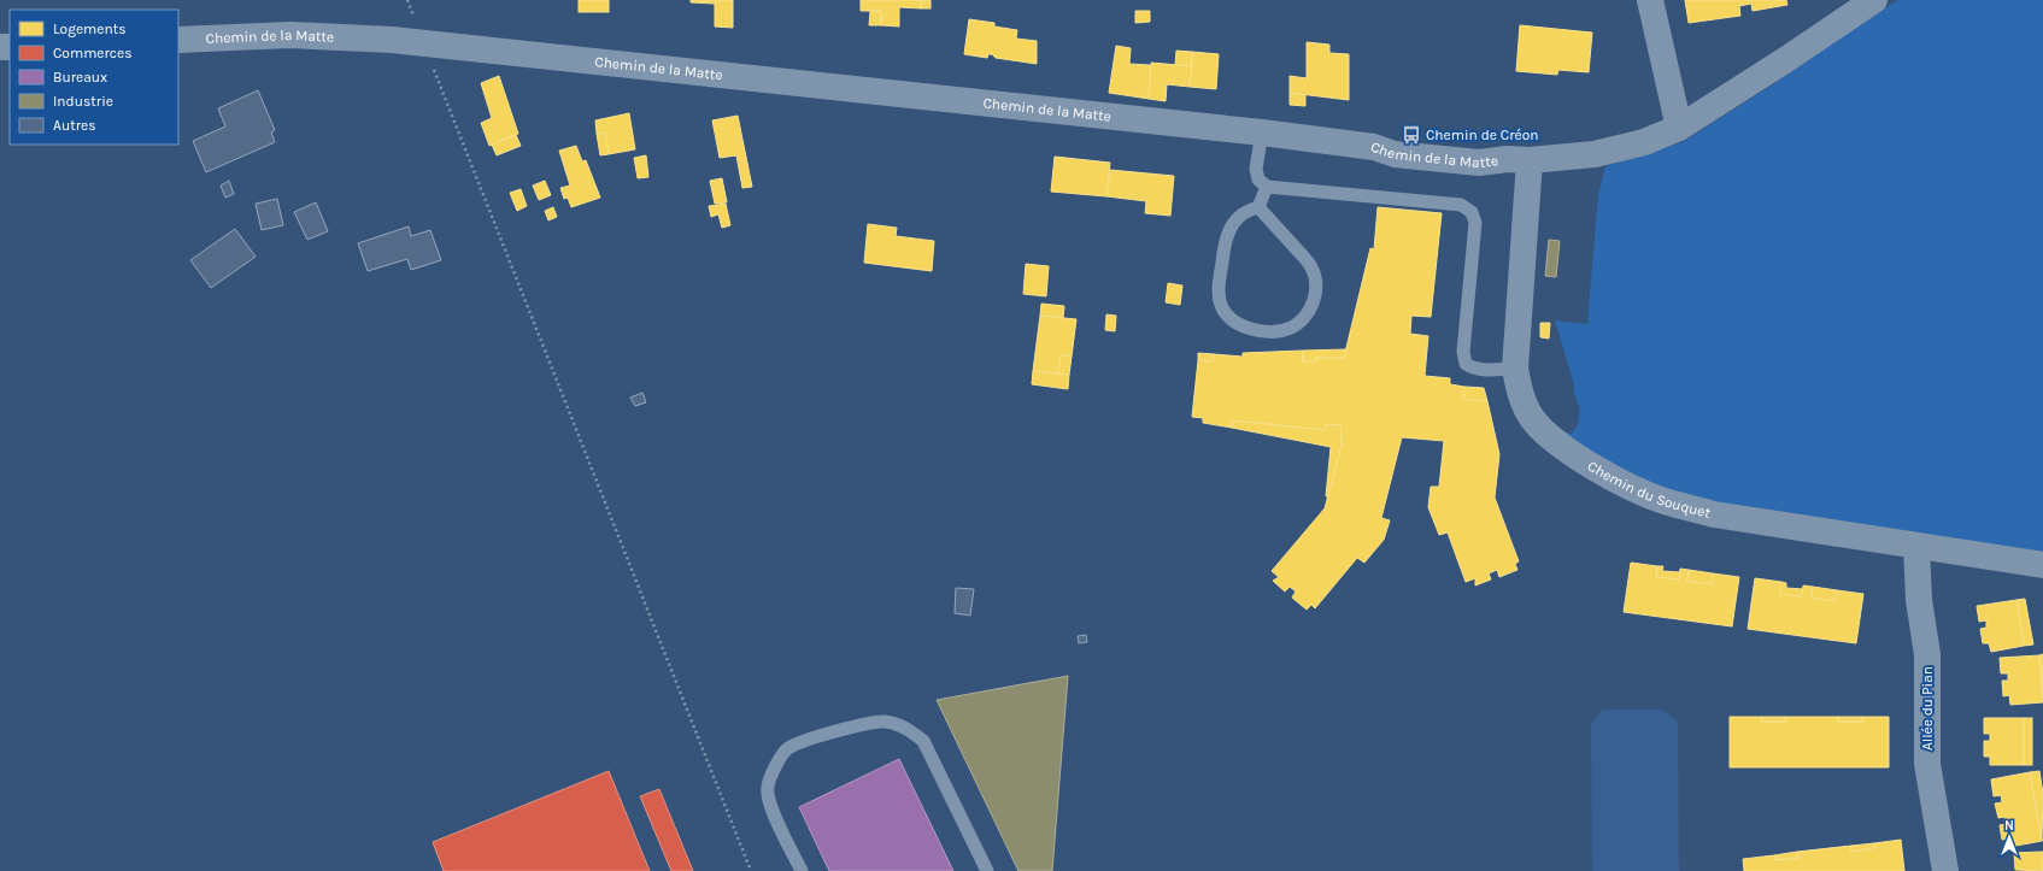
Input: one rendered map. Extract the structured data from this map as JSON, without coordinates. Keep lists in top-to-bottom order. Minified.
{"streets":{"street":["Chemin de la Matte","Chemin du Souquet","Allée du Pian"]},"crossings":[["Chemin de la Matte","Chemin du Souquet"],["Chemin du Souquet","Allée du Pian"]],"places":{"bus stop":["Chemin de Créon"]},"legend":["Logements","Commerces","Bureaux","Industrie","Autres"],"north":"top"}
